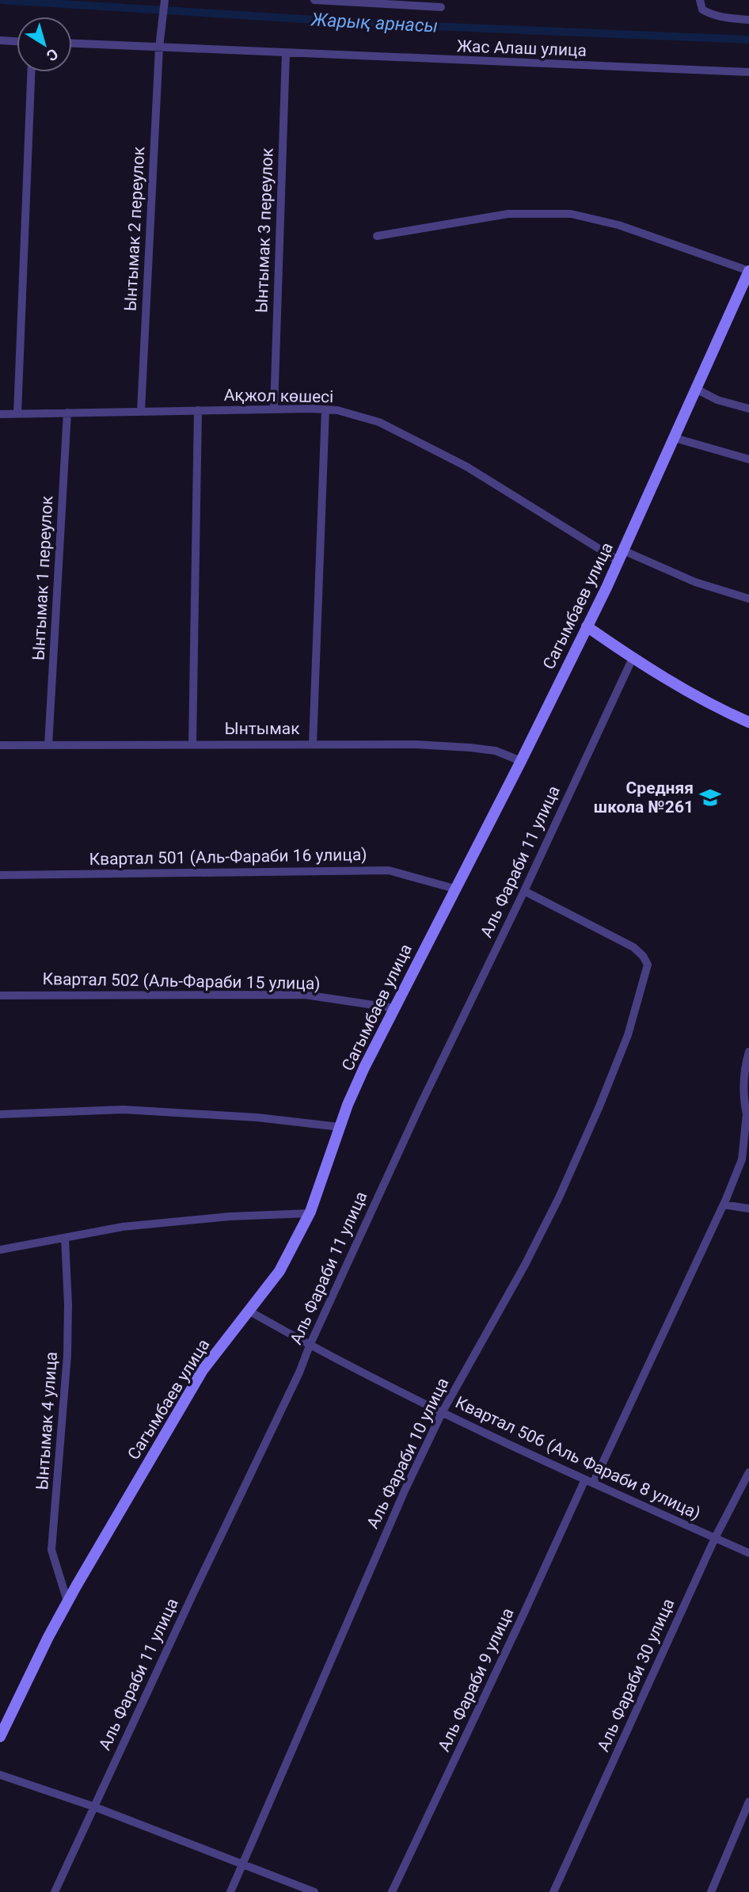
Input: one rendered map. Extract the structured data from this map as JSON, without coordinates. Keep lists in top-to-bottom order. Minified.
{"streets":{"street":["Жас Алаш улица","Ынтымак 2 переулок","Ынтымак 3 переулок","Ақжол көшесі","Ынтымак 1 переулок","Сагымбаев улица","Ынтымак","Квартал 501 (Аль-Фараби 16 улица)","Аль Фараби 11 улица","Квартал 502 (Аль-Фараби 15 улица)","Ынтымак 4 улица","Аль Фараби 10 улица","Квартал 506 (Аль Фараби 8 улица)","Аль Фараби 30 улица","Аль Фараби 9 улица"]},"crossings":[["Жас Алаш улица","Ынтымак 2 переулок"],["Жас Алаш улица","Ынтымак 3 переулок"],["Ынтымак 2 переулок","Ақжол көшесі"],["Ынтымак 3 переулок","Ақжол көшесі"],["Ақжол көшесі","Ынтымак 1 переулок"],["Ақжол көшесі","Сагымбаев улица"],["Ынтымак 1 переулок","Ынтымак"],["Сагымбаев улица","Ынтымак"],["Сагымбаев улица","Квартал 501 (Аль-Фараби 16 улица)"],["Сагымбаев улица","Квартал 502 (Аль-Фараби 15 улица)"],["Сагымбаев улица","Ынтымак 4 улица"],["Сагымбаев улица","Квартал 506 (Аль Фараби 8 улица)"],["Аль Фараби 11 улица","Аль Фараби 10 улица"],["Аль Фараби 11 улица","Квартал 506 (Аль Фараби 8 улица)"],["Аль Фараби 10 улица","Квартал 506 (Аль Фараби 8 улица)"],["Квартал 506 (Аль Фараби 8 улица)","Аль Фараби 30 улица"],["Квартал 506 (Аль Фараби 8 улица)","Аль Фараби 9 улица"]],"water":["Жарық арнасы"],"places":{"school or university":["Средняя школа №261"]},"north":"bottom right"}
